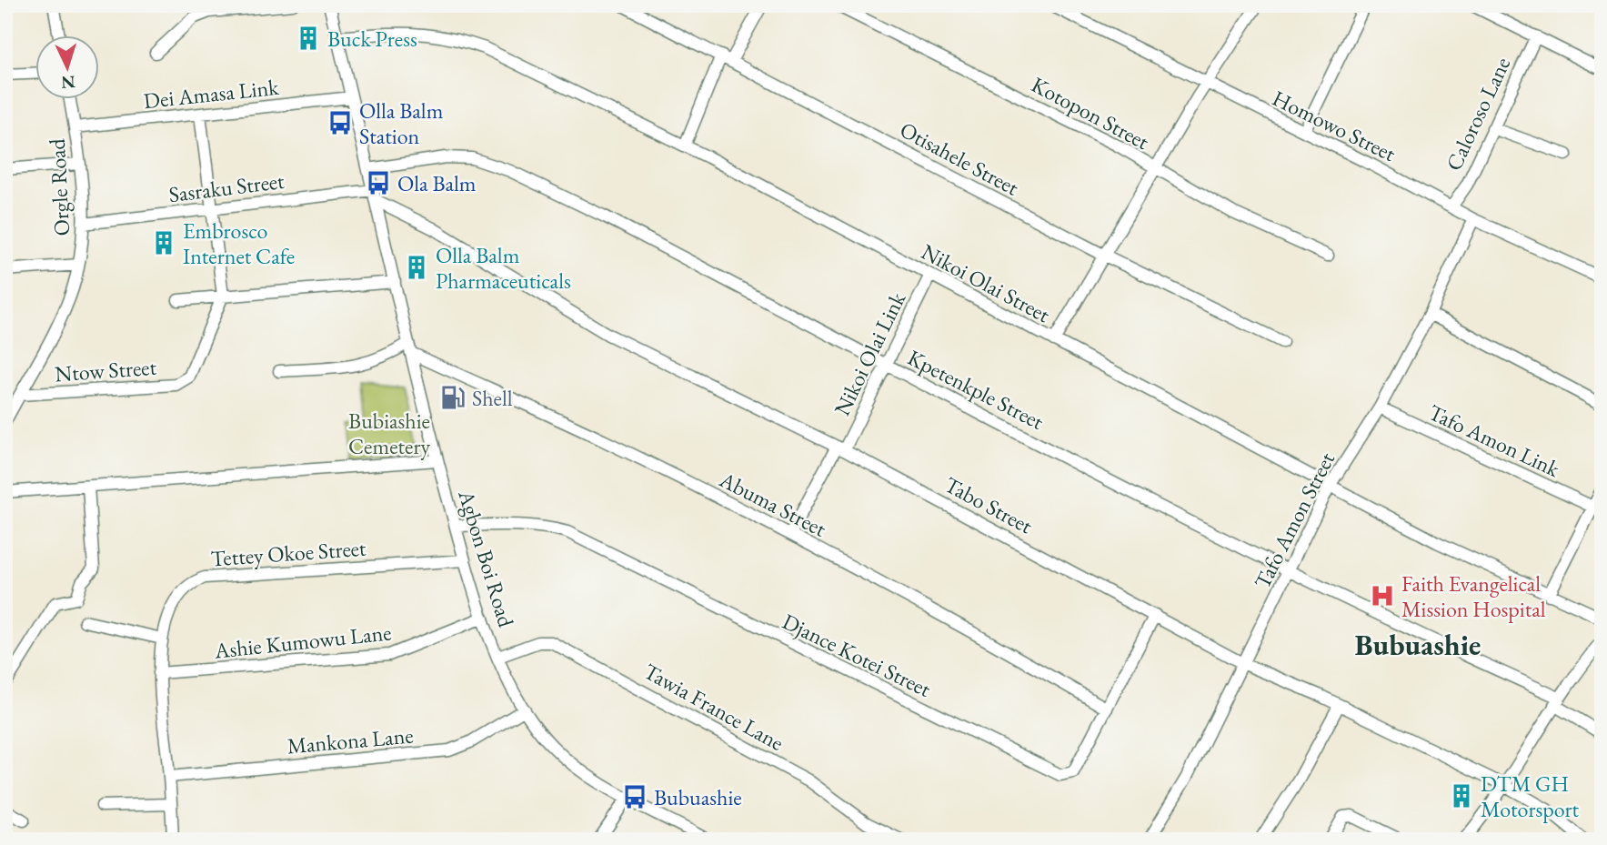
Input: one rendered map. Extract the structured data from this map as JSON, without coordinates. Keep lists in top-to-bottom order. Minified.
{"streets":{"street":["Dei Amasa Link","Kotopon Street","Caloroso Lane","Homowo Street","Otisahele Street","Orgle Road","Sasraku Street","Nikoi Olai Street","Nikoi Olai Link","Ntow Street","Kpetenkple Street","Tafo Amon Link","Abuma Street","Tabo Street","Tafo Amon Street","Tettey Okoe Street","Agbon Boi Road","Ashie Kumowu Lane","Djance Kotei Street","Tawia France Lane","Mankona Lane"]},"crossings":[["Dei Amasa Link","Orgle Road"],["Dei Amasa Link","Ntow Street"],["Dei Amasa Link","Agbon Boi Road"],["Caloroso Lane","Homowo Street"],["Homowo Street","Tafo Amon Street"],["Orgle Road","Sasraku Street"],["Orgle Road","Ntow Street"],["Sasraku Street","Ntow Street"],["Sasraku Street","Tabo Street"],["Sasraku Street","Agbon Boi Road"],["Nikoi Olai Street","Nikoi Olai Link"],["Nikoi Olai Street","Tafo Amon Street"],["Nikoi Olai Street","Agbon Boi Road"],["Nikoi Olai Link","Kpetenkple Street"],["Nikoi Olai Link","Abuma Street"],["Nikoi Olai Link","Tabo Street"],["Kpetenkple Street","Tafo Amon Street"],["Kpetenkple Street","Agbon Boi Road"],["Tafo Amon Link","Tafo Amon Street"],["Abuma Street","Agbon Boi Road"],["Abuma Street","Djance Kotei Street"],["Tabo Street","Tafo Amon Street"],["Tabo Street","Agbon Boi Road"],["Tabo Street","Djance Kotei Street"],["Tettey Okoe Street","Agbon Boi Road"],["Tettey Okoe Street","Ashie Kumowu Lane"],["Tettey Okoe Street","Mankona Lane"],["Agbon Boi Road","Ashie Kumowu Lane"],["Agbon Boi Road","Djance Kotei Street"],["Agbon Boi Road","Tawia France Lane"],["Agbon Boi Road","Mankona Lane"]],"districts":["Bubuashie"],"parks":["Bubiashie Cemetery"],"places":{"building":["Buck Press","Embrosco Internet Cafe","Olla Balm Pharmaceuticals","DTM GH Motorsport"],"bus stop":["Olla Balm Station","Ola Balm","Bubuashie"],"fuel station":["Shell"],"hospital":["Faith Evangelical Mission Hospital"]},"north":"bottom"}
